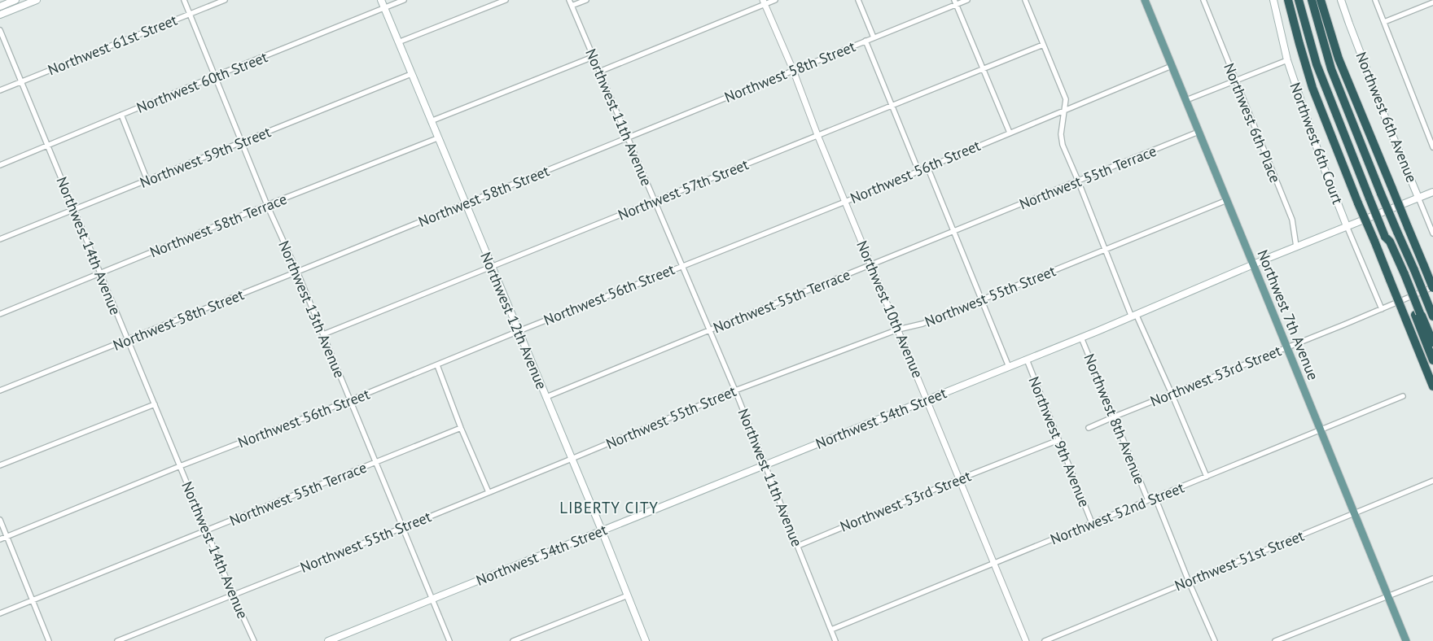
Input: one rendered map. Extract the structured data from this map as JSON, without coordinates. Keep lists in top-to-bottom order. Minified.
{"streets":{"main road":["Northwest 6th Avenue","Northwest 6th Court","Northwest 7th Avenue","Northwest 12th Avenue","Northwest 54th Street"],"street":["Northwest 61st Street","Northwest 58th Street","Northwest 60th Street","Northwest 11th Avenue","Northwest 6th Place","Northwest 59th Street","Northwest 56th Street","Northwest 55th Terrace","Northwest 57th Street","Northwest 58th Terrace","Northwest 14th Avenue","Northwest 55th Street","Northwest 13th Avenue","Northwest 10th Avenue","Northwest 53rd Street","Northwest 8th Avenue","Northwest 9th Avenue","Northwest 52nd Street","Northwest 51st Street"]},"crossings":[["Northwest 61st Street","Northwest 14th Avenue"],["Northwest 61st Street","Northwest 13th Avenue"],["Northwest 58th Street","Northwest 11th Avenue"],["Northwest 58th Street","Northwest 14th Avenue"],["Northwest 58th Street","Northwest 13th Avenue"],["Northwest 58th Street","Northwest 10th Avenue"],["Northwest 58th Street","Northwest 12th Avenue"],["Northwest 60th Street","Northwest 14th Avenue"],["Northwest 60th Street","Northwest 13th Avenue"],["Northwest 60th Street","Northwest 12th Avenue"],["Northwest 11th Avenue","Northwest 56th Street"],["Northwest 11th Avenue","Northwest 55th Terrace"],["Northwest 11th Avenue","Northwest 57th Street"],["Northwest 11th Avenue","Northwest 55th Street"],["Northwest 11th Avenue","Northwest 53rd Street"],["Northwest 11th Avenue","Northwest 54th Street"],["Northwest 11th Avenue","Northwest 52nd Street"],["Northwest 6th Avenue","Northwest 54th Street"],["Northwest 6th Place","Northwest 54th Street"],["Northwest 6th Court","Northwest 54th Street"],["Northwest 59th Street","Northwest 14th Avenue"],["Northwest 59th Street","Northwest 13th Avenue"],["Northwest 59th Street","Northwest 12th Avenue"],["Northwest 56th Street","Northwest 14th Avenue"],["Northwest 56th Street","Northwest 13th Avenue"],["Northwest 56th Street","Northwest 10th Avenue"],["Northwest 56th Street","Northwest 7th Avenue"],["Northwest 56th Street","Northwest 12th Avenue"],["Northwest 56th Street","Northwest 9th Avenue"],["Northwest 55th Terrace","Northwest 14th Avenue"],["Northwest 55th Terrace","Northwest 13th Avenue"],["Northwest 55th Terrace","Northwest 10th Avenue"],["Northwest 55th Terrace","Northwest 7th Avenue"],["Northwest 55th Terrace","Northwest 12th Avenue"],["Northwest 55th Terrace","Northwest 9th Avenue"],["Northwest 57th Street","Northwest 13th Avenue"],["Northwest 57th Street","Northwest 10th Avenue"],["Northwest 57th Street","Northwest 12th Avenue"],["Northwest 58th Terrace","Northwest 14th Avenue"],["Northwest 58th Terrace","Northwest 13th Avenue"],["Northwest 58th Terrace","Northwest 12th Avenue"],["Northwest 14th Avenue","Northwest 55th Street"],["Northwest 55th Street","Northwest 13th Avenue"],["Northwest 55th Street","Northwest 10th Avenue"],["Northwest 55th Street","Northwest 7th Avenue"],["Northwest 55th Street","Northwest 12th Avenue"],["Northwest 55th Street","Northwest 9th Avenue"],["Northwest 13th Avenue","Northwest 54th Street"],["Northwest 10th Avenue","Northwest 53rd Street"],["Northwest 10th Avenue","Northwest 54th Street"],["Northwest 10th Avenue","Northwest 52nd Street"],["Northwest 7th Avenue","Northwest 53rd Street"],["Northwest 7th Avenue","Northwest 54th Street"],["Northwest 7th Avenue","Northwest 52nd Street"],["Northwest 7th Avenue","Northwest 51st Street"],["Northwest 12th Avenue","Northwest 54th Street"],["Northwest 53rd Street","Northwest 8th Avenue"],["Northwest 53rd Street","Northwest 9th Avenue"],["Northwest 54th Street","Northwest 8th Avenue"],["Northwest 54th Street","Northwest 9th Avenue"],["Northwest 8th Avenue","Northwest 52nd Street"],["Northwest 8th Avenue","Northwest 51st Street"],["Northwest 9th Avenue","Northwest 52nd Street"]],"districts":["LIBERTY CITY"]}
